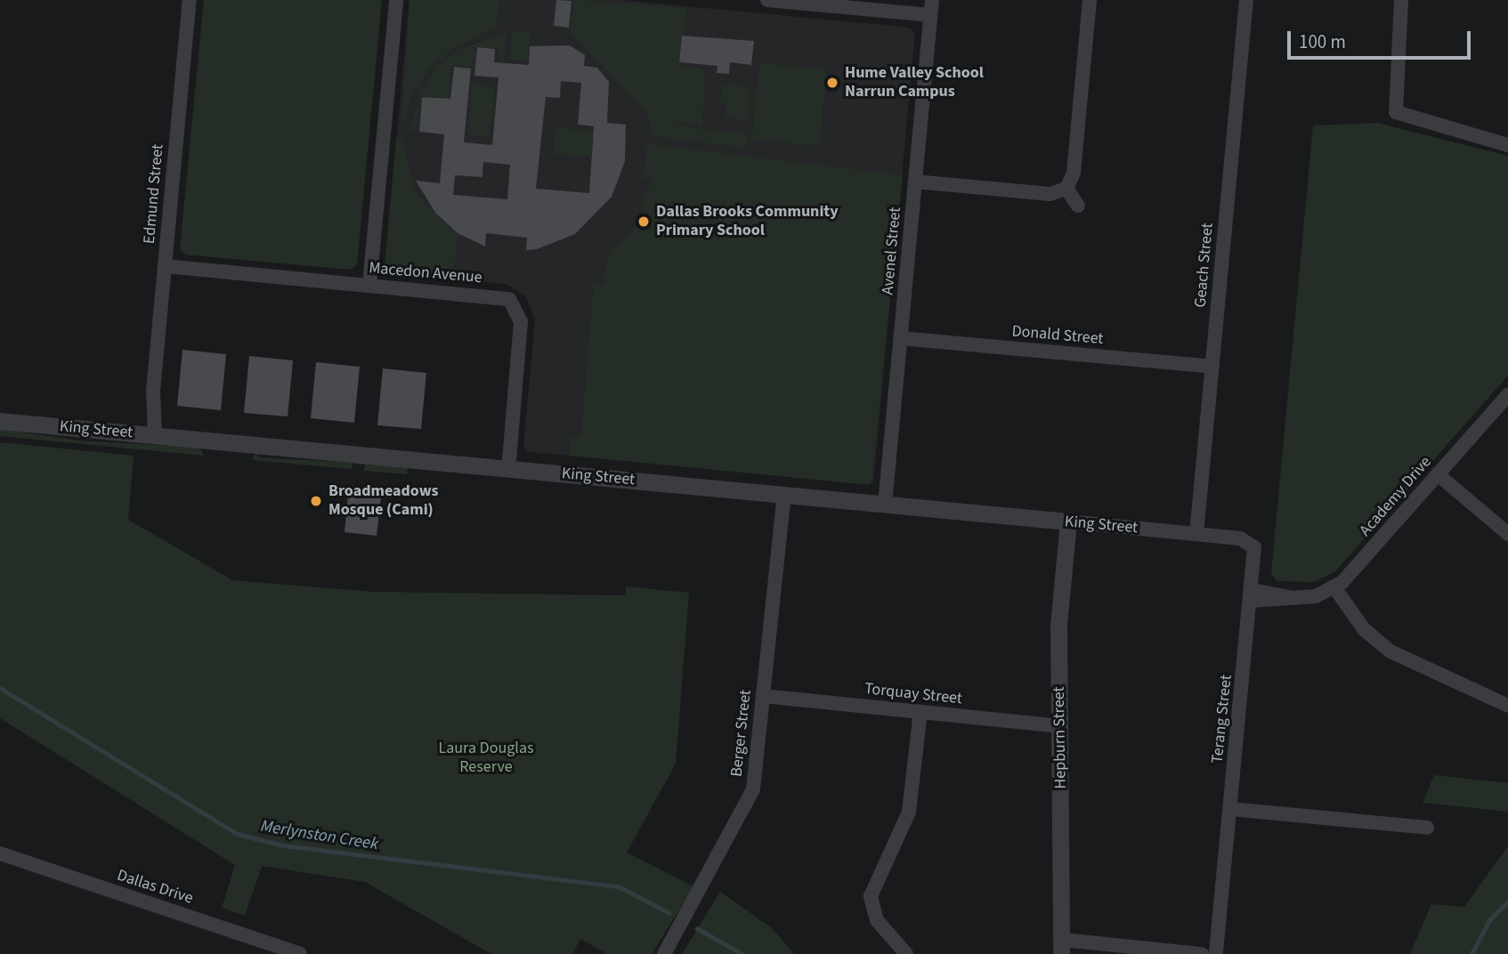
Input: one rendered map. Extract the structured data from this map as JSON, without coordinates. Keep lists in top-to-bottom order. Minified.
{"streets":{"street":["Edmund Street","Avenel Street","Geach Street","Macedon Avenue","Donald Street","King Street","Academy Drive","Torquay Street","Terang Street","Berger Street","Hepburn Street","Dallas Drive"]},"crossings":[["Edmund Street","Macedon Avenue"],["Edmund Street","King Street"],["Avenel Street","Donald Street"],["Avenel Street","King Street"],["Geach Street","Donald Street"],["Geach Street","King Street"],["Geach Street","Terang Street"],["Macedon Avenue","King Street"],["King Street","Terang Street"],["King Street","Berger Street"],["King Street","Hepburn Street"],["Torquay Street","Berger Street"],["Torquay Street","Hepburn Street"]],"water":["Merlynston Creek"],"parks":["Laura Douglas Reserve"],"places":["Hume Valley School Narrun Campus","Dallas Brooks Community Primary School","Broadmeadows Mosque (Cami)"],"scale_bar":"100 m"}
